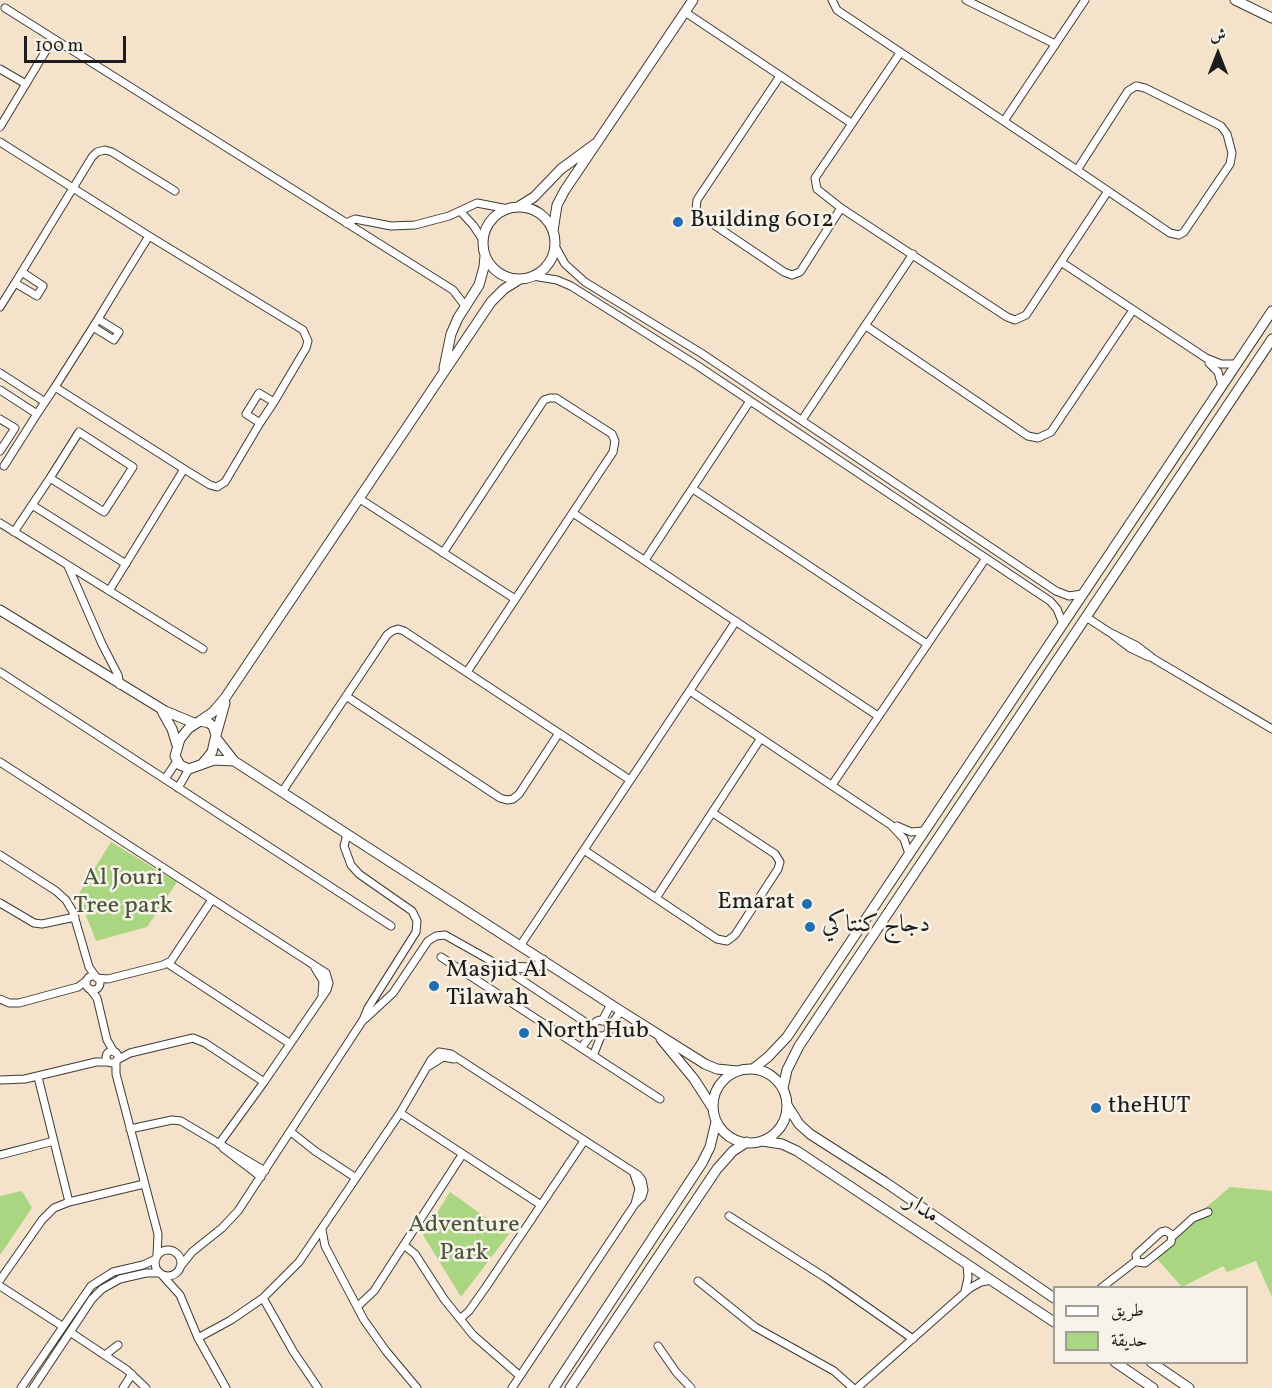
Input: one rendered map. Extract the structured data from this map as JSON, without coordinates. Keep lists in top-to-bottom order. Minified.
{"streets":{"street":["مدار"]},"parks":["Al Jouri Tree park","Adventure Park"],"places":["Building 6012","Emarat","دجاج كنتاكي","Masjid Al Tilawah","North Hub","theHUT"],"legend":["طريق","حديقة"],"scale_bar":"100 m","north":"top"}
